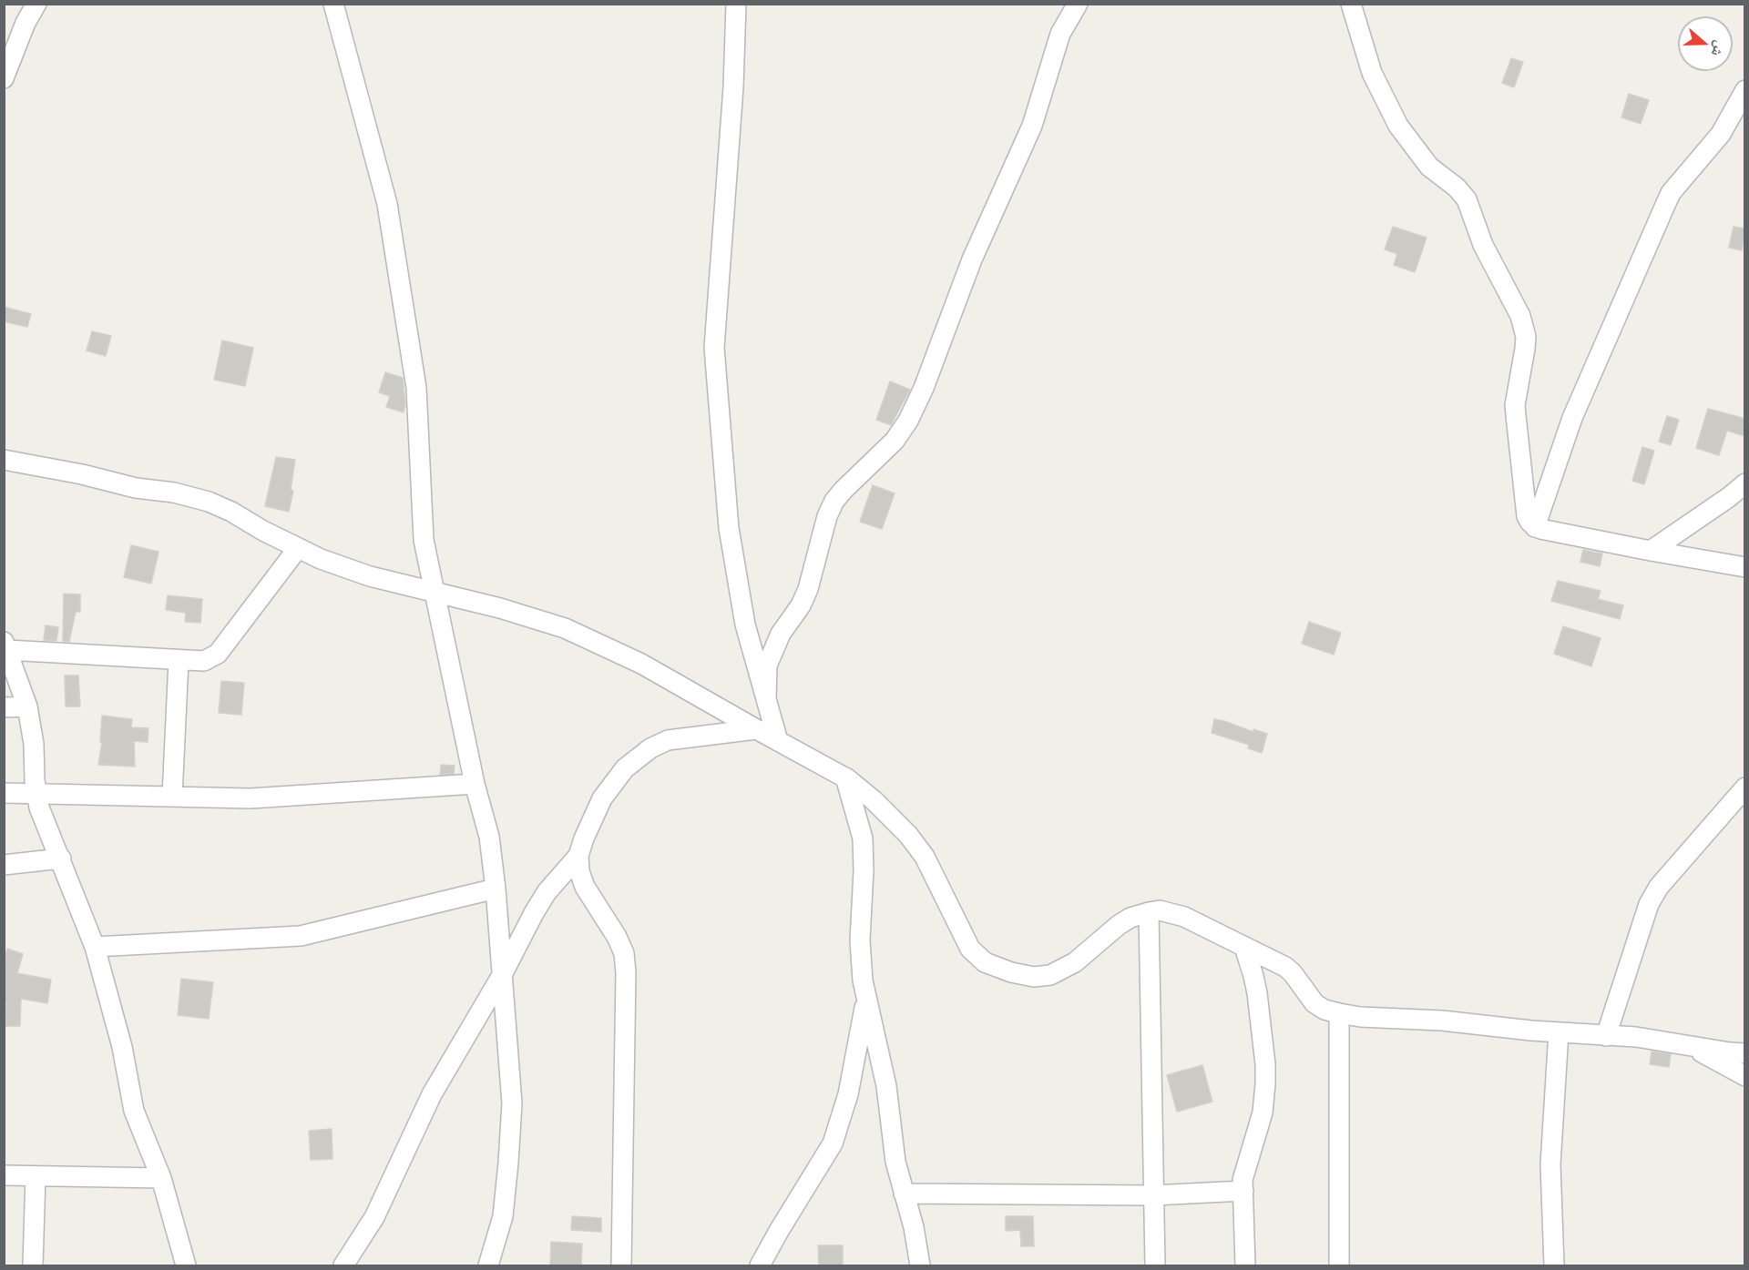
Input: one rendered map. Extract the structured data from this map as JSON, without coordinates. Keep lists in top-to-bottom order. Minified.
{"north":"right"}
